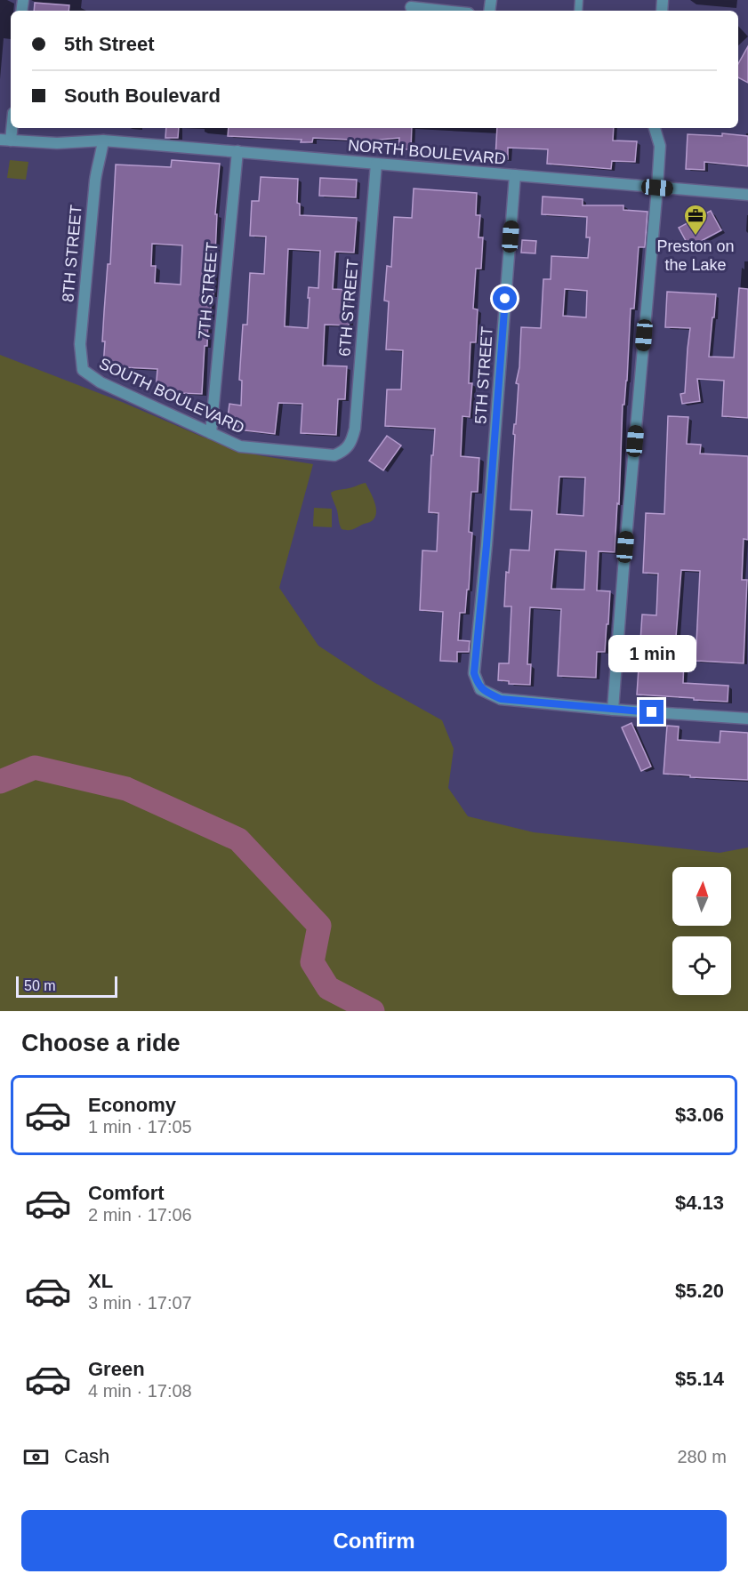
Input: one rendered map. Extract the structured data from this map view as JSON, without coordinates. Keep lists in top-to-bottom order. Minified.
{"streets":{"street":["NORTH BOULEVARD","8TH STREET","7TH STREET","6TH STREET","5TH STREET","SOUTH BOULEVARD"]},"crossings":[["NORTH BOULEVARD","8TH STREET"],["NORTH BOULEVARD","7TH STREET"],["NORTH BOULEVARD","6TH STREET"],["NORTH BOULEVARD","5TH STREET"],["8TH STREET","SOUTH BOULEVARD"],["7TH STREET","SOUTH BOULEVARD"],["6TH STREET","SOUTH BOULEVARD"]],"places":{"office":["Preston on the Lake"]},"scale_bar":"50 m","north":"top","page":{"banner":["5th Street","South Boulevard"],"bubble":"1 min","scale":"50 m","heading":"Choose a ride","list":[{"name":"Economy","note":"1 min · 17:05","value":"$3.06"},{"name":"Comfort","note":"2 min · 17:06","value":"$4.13"},{"name":"XL","note":"3 min · 17:07","value":"$5.20"},{"name":"Green","note":"4 min · 17:08","value":"$5.14"}],"pay":["Cash","280 m"],"buttons":"Confirm"}}
